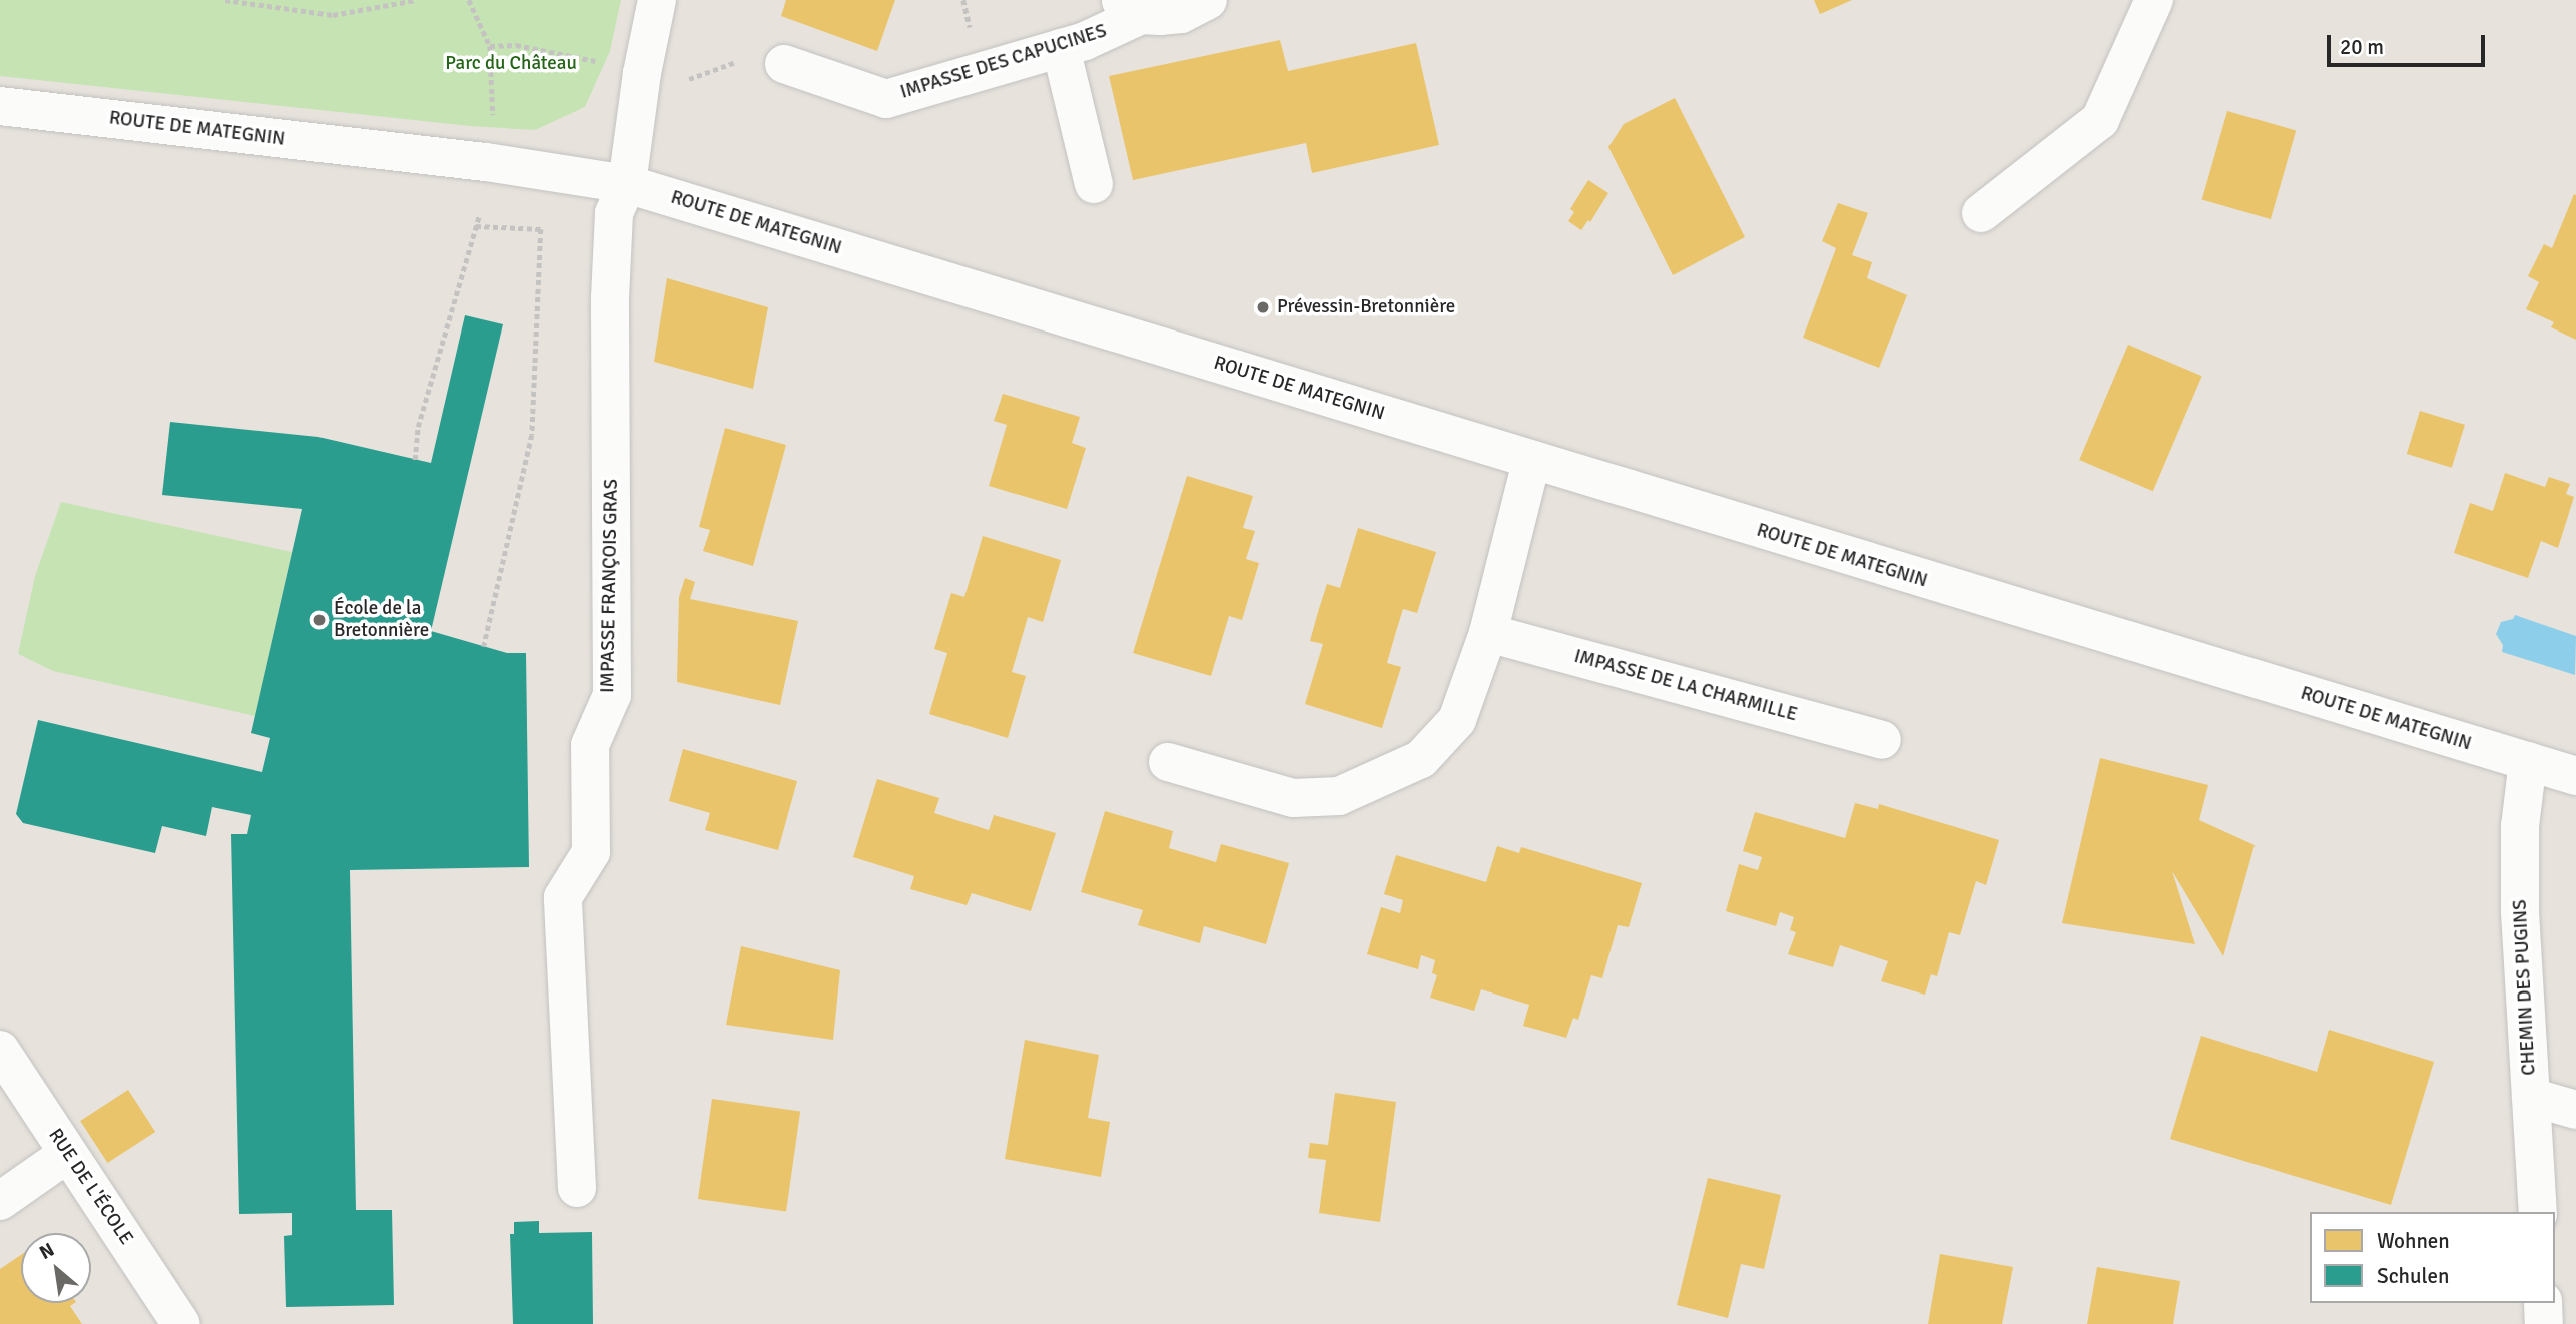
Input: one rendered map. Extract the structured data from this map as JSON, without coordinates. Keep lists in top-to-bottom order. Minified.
{"streets":{"street":["IMPASSE DES CAPUCINES","ROUTE DE MATEGNIN","IMPASSE FRANÇOIS GRAS","IMPASSE DE LA CHARMILLE","CHEMIN DES PUGINS","RUE DE L'ÉCOLE"]},"crossings":[["ROUTE DE MATEGNIN","IMPASSE FRANÇOIS GRAS"],["ROUTE DE MATEGNIN","CHEMIN DES PUGINS"]],"parks":["Parc du Château"],"places":["Prévessin-Bretonnière","École de la Bretonnière"],"legend":["Wohnen","Schulen"],"scale_bar":"20 m","north":"top left"}
